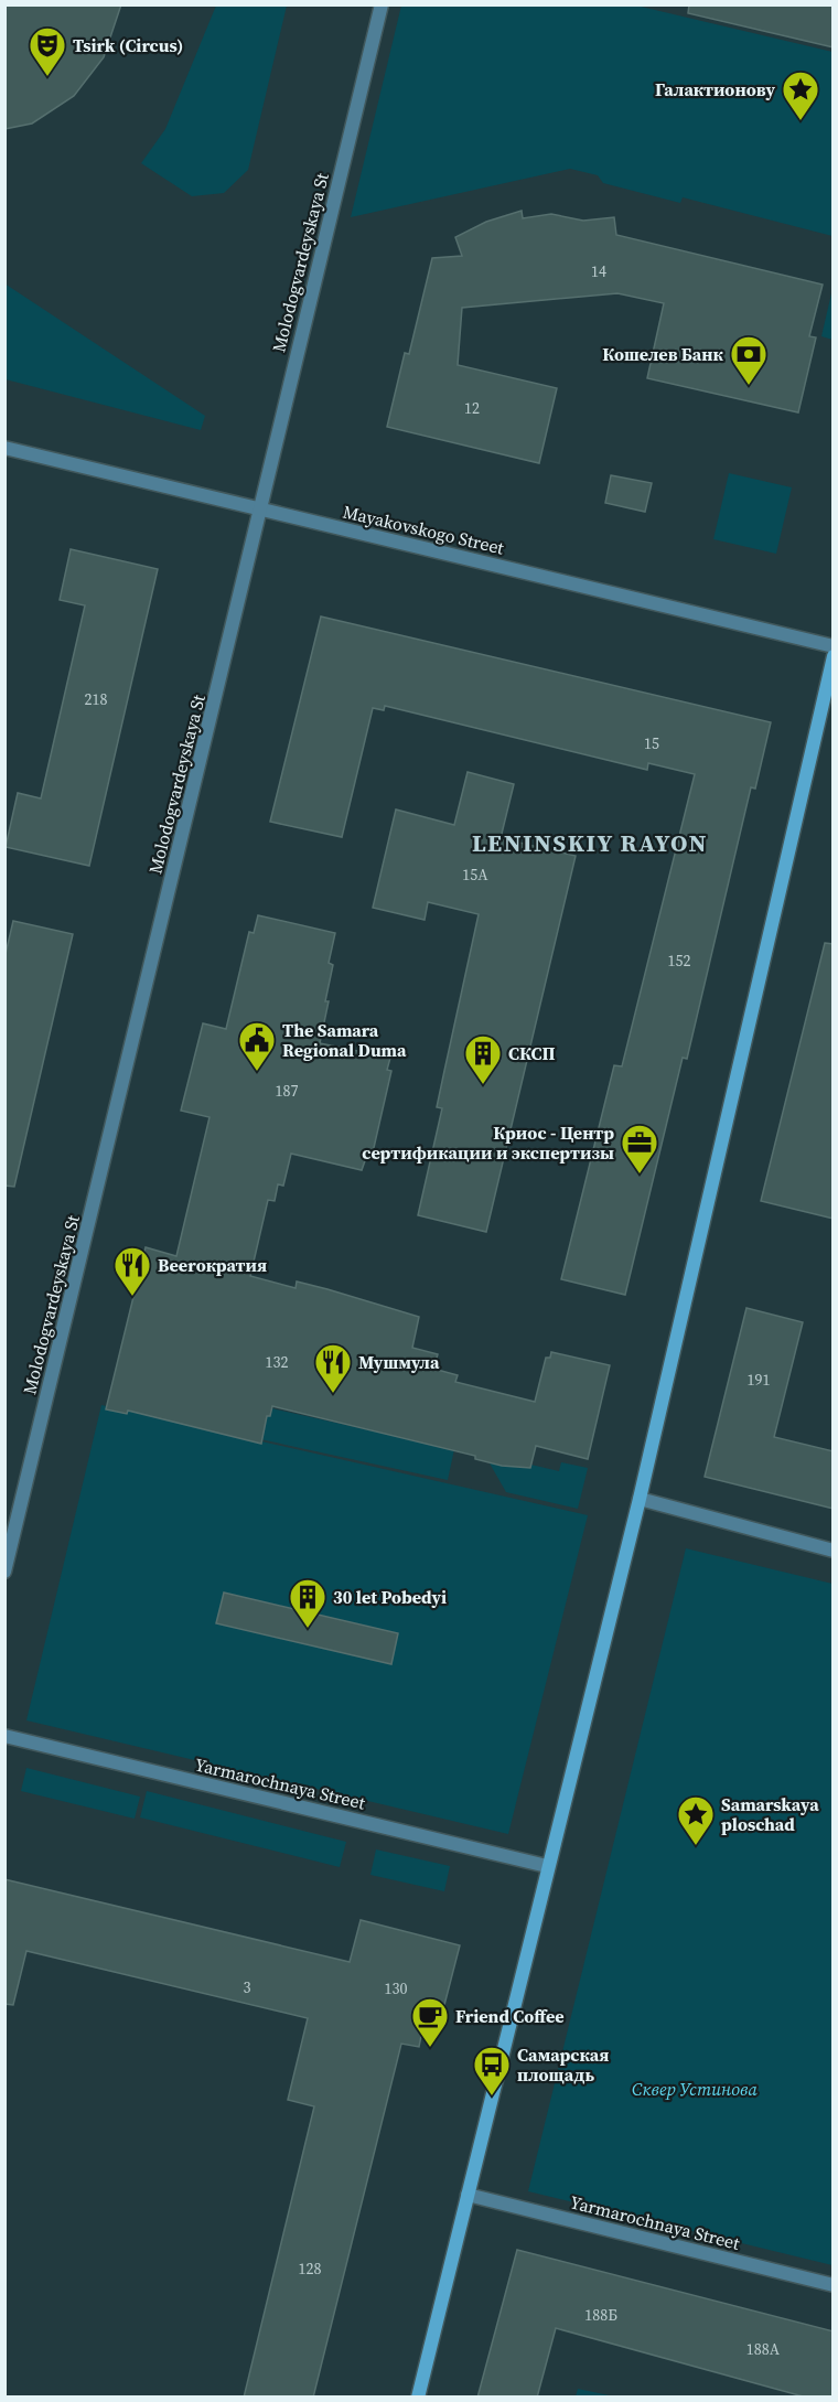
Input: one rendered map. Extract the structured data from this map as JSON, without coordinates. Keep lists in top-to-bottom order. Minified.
{"streets":{"street":["Molodogvardeyskaya St","Mayakovskogo Street","Yarmarochnaya Street"]},"crossings":[["Molodogvardeyskaya St","Mayakovskogo Street"]],"districts":["LENINSKIY RAYON"],"parks":["Сквер Устинова"],"places":{"theatre":["Tsirk (Circus)"],"place":["Галактионову","Samarskaya ploschad"],"bank":["Кошелев Банк"],"public building":["The Samara Regional Duma"],"building":["СКСП","30 let Pobedyi"],"office":["Криос - Центр сертификации и экспертизы"],"restaurant":["Beerократия","Мушмула"],"cafe":["Friend Coffee"],"bus stop":["Самарская площадь"]},"house_numbers":["14","12","218","15","15А","152","187","132","191","3","130","128","188Б","188А"]}
